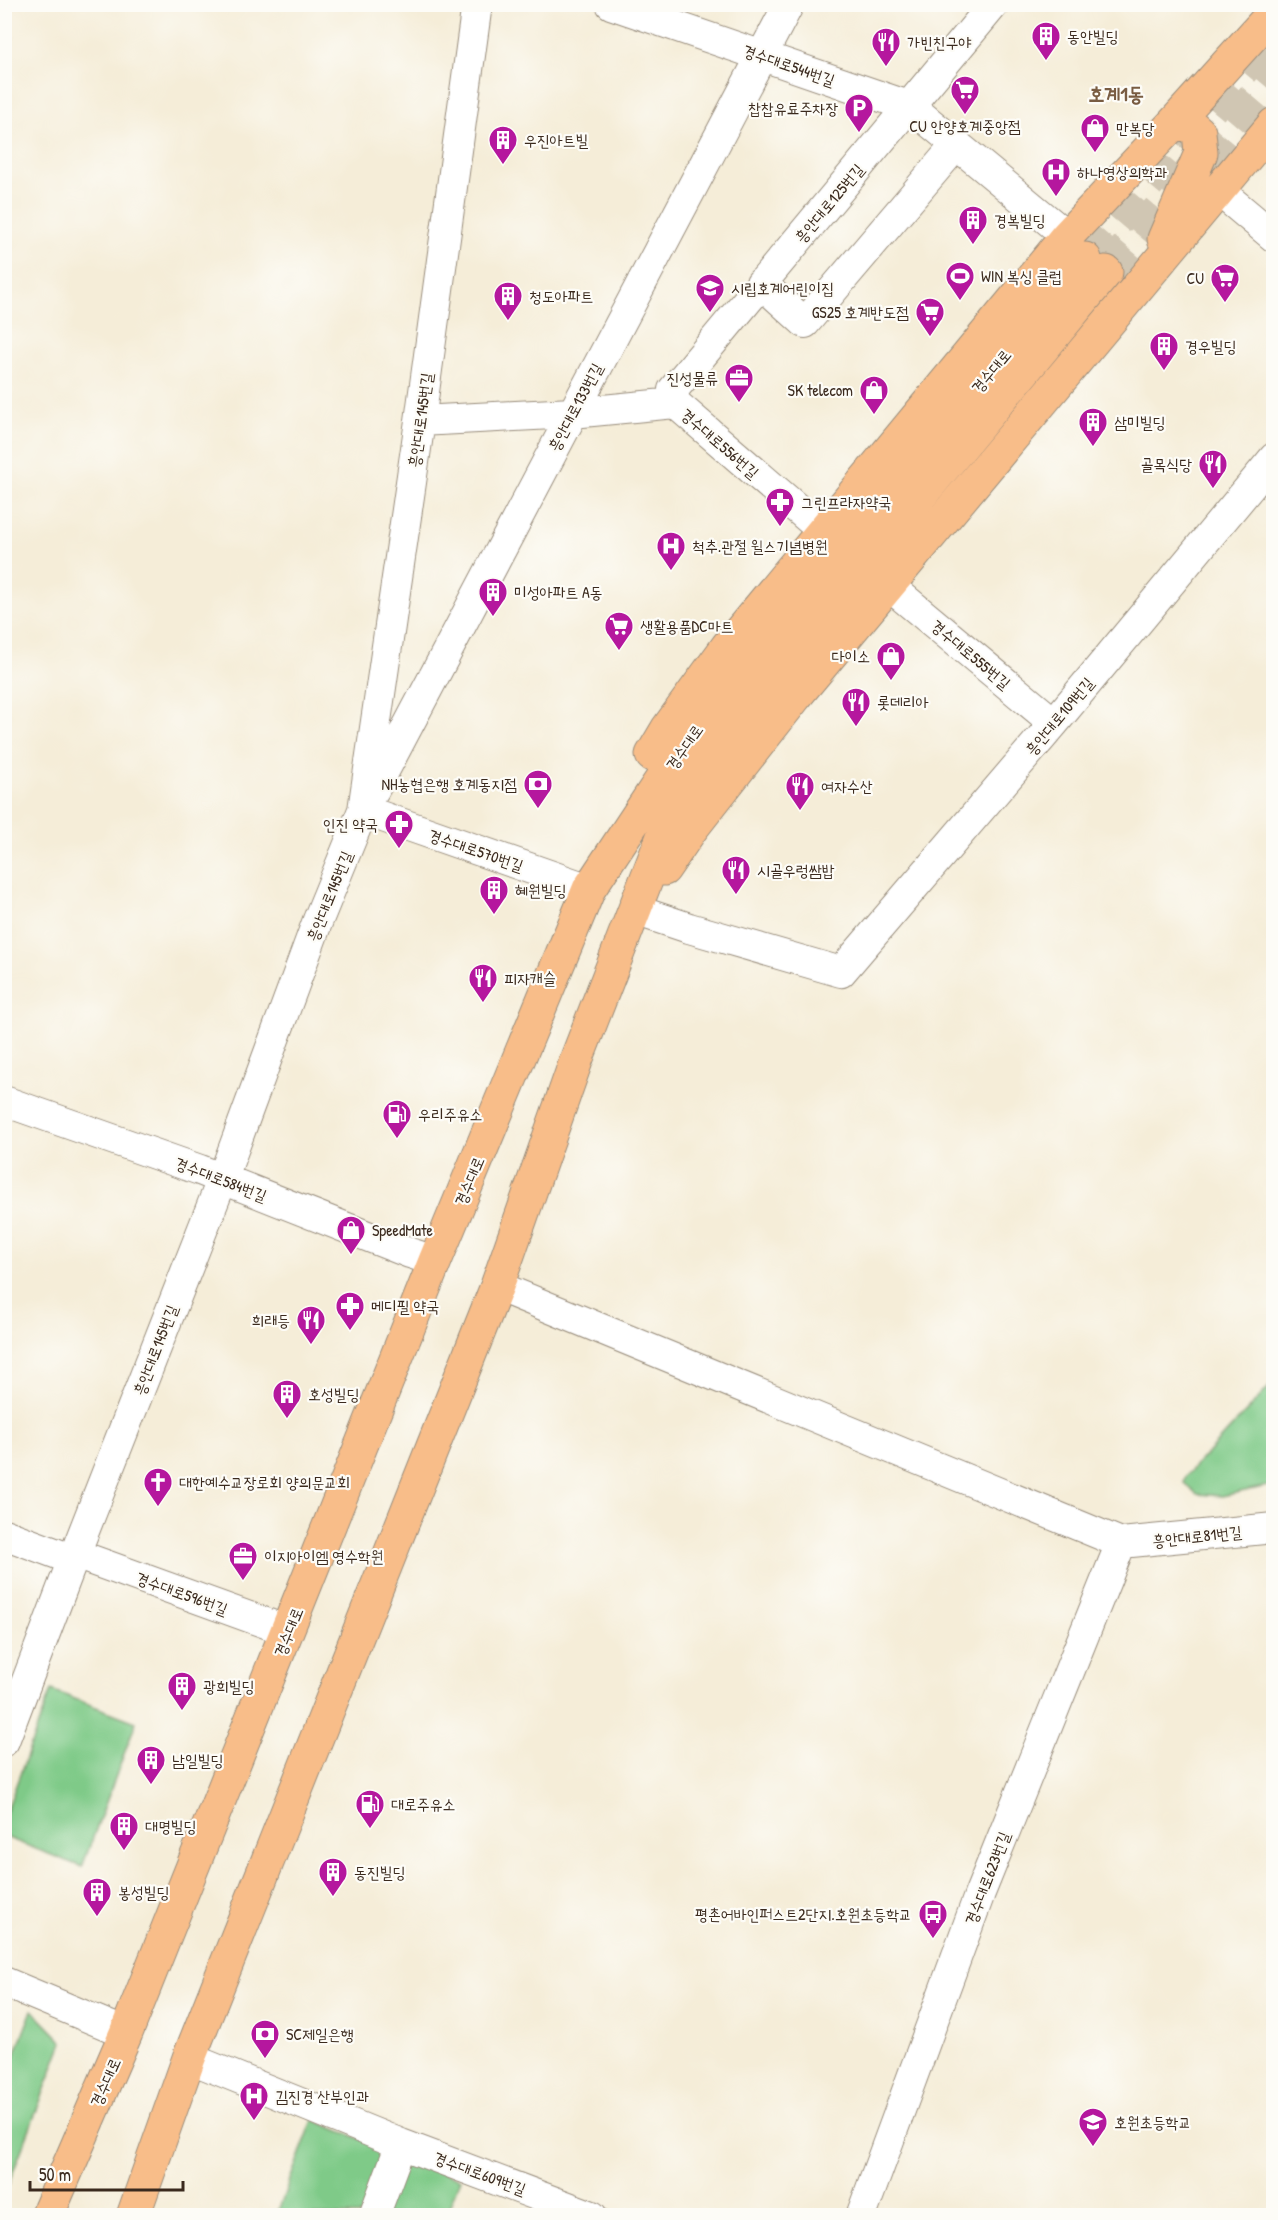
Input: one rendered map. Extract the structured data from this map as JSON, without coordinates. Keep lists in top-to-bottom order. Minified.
{"streets":{"main road":["경수대로"],"street":["경수대로544번길","흥안대로125번길","흥안대로133번길","흥안대로145번길","경수대로556번길","경수대로555번길","흥안대로109번길","경수대로570번길","경수대로584번길","흥안대로81번길","경수대로596번길","경수대로623번길","경수대로609번길"]},"crossings":[["경수대로544번길","흥안대로125번길"],["경수대로544번길","경수대로"],["경수대로544번길","흥안대로133번길"],["흥안대로125번길","경수대로556번길"],["경수대로","흥안대로109번길"],["경수대로","경수대로570번길"],["경수대로","경수대로584번길"],["경수대로","경수대로596번길"],["경수대로","경수대로609번길"],["흥안대로133번길","흥안대로145번길"],["흥안대로133번길","경수대로556번길"],["흥안대로133번길","경수대로570번길"],["흥안대로145번길","경수대로556번길"],["흥안대로145번길","경수대로570번길"],["흥안대로145번길","경수대로584번길"],["흥안대로145번길","경수대로596번길"],["경수대로555번길","흥안대로109번길"],["흥안대로81번길","경수대로623번길"]],"districts":["호계1동"],"places":{"building":["동안빌딩","우진아트빌","경복빌딩","청도아파트","경우빌딩","삼미빌딩","미성아파트 A동","혜원빌딩","호성빌딩","광희빌딩","남일빌딩","대명빌딩","동진빌딩","봉성빌딩"],"restaurant":["가빈친구야","골목식당","롯데리아","여자수산","시골우렁쌈밥","피자캐슬","희래등"],"supermarket":["CU 안양호계중앙점","CU","GS25 호계반도점","생활용품DC마트"],"parking":["찹찹유료주차장"],"shop":["만복당","SK telecom","다이소","SpeedMate"],"hospital":["하나영상의학과","척추.관절 윌스기념병원","김진경 산부인과"],"sports":["WIN 복싱 클럽"],"school or university":["시립호계어린이집","호원초등학교"],"office":["진성물류","이지아이엠 영수학원"],"pharmacy":["그린프라자약국","인진 약국","메디필 약국"],"bank":["NH농협은행 호계동지점","SC제일은행"],"fuel station":["우리주유소","대로주유소"],"church":["대한예수교장로회 양의문교회"],"bus stop":["평촌어바인퍼스트2단지.호원초등학교"]},"scale_bar":"50 m"}
